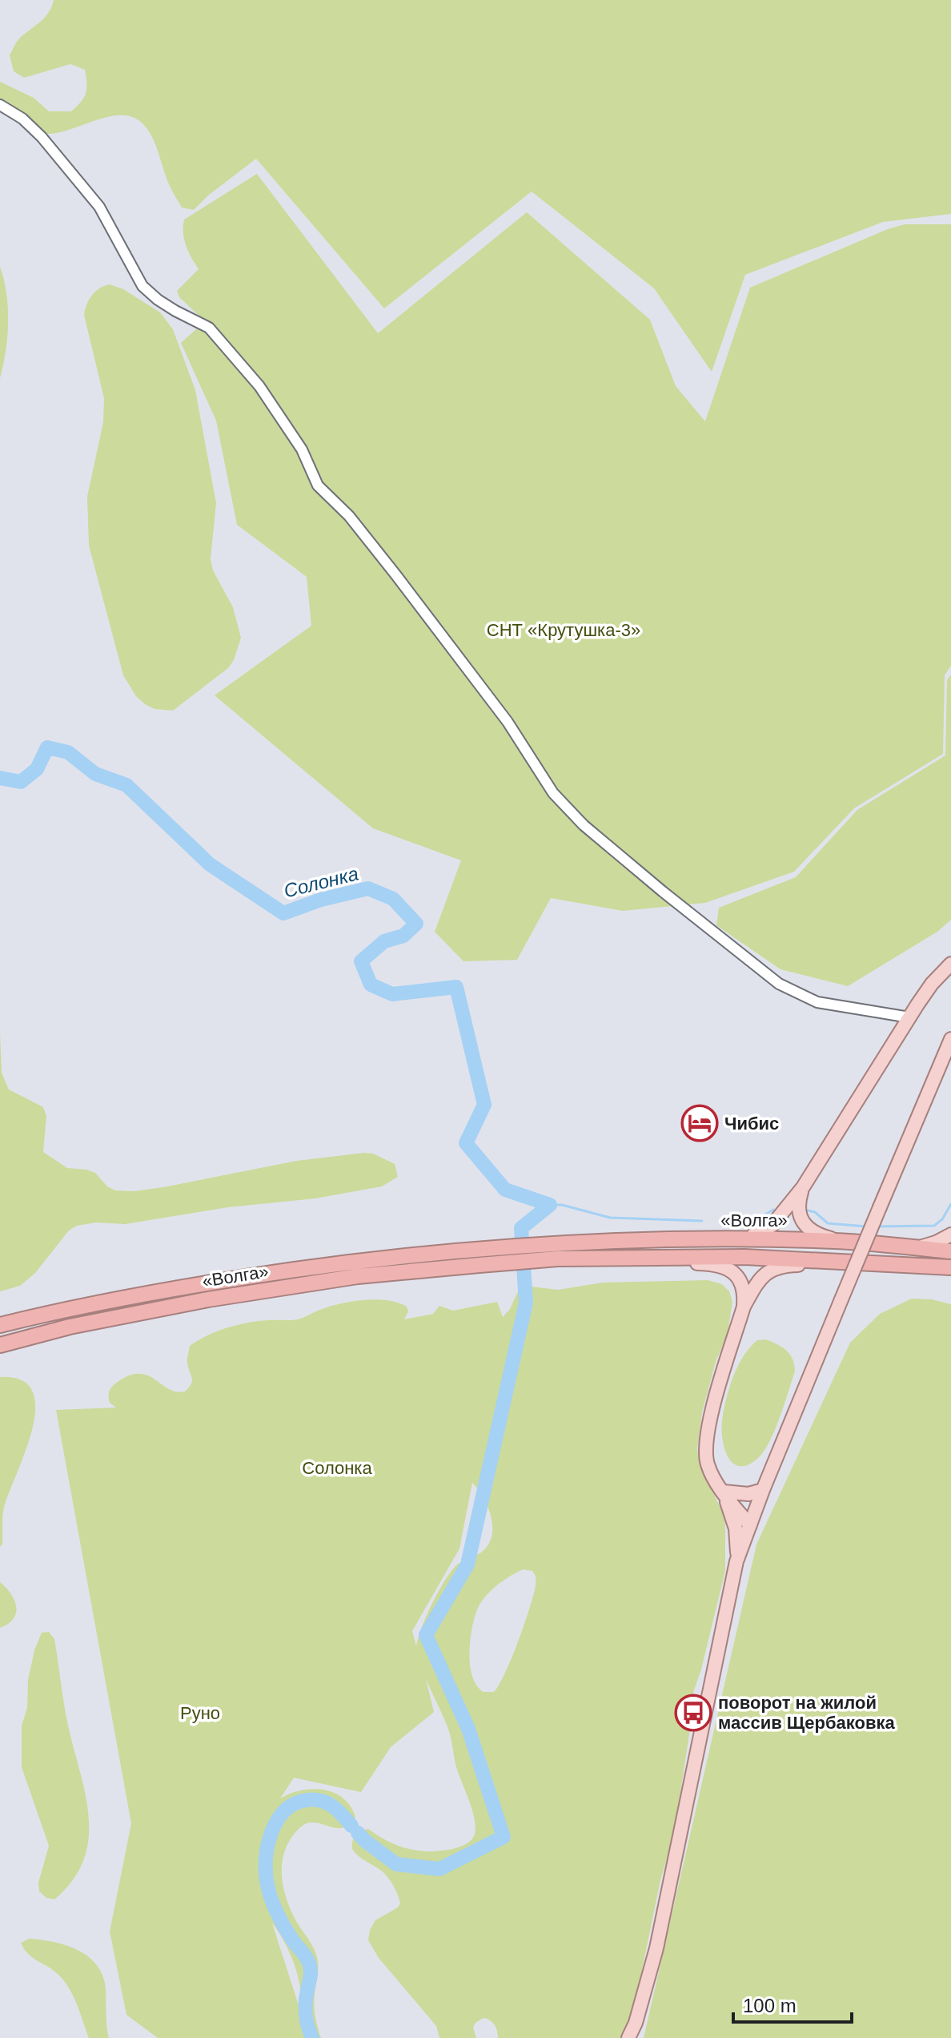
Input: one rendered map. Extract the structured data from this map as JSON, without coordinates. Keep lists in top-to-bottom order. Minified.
{"streets":{"highway":["«Волга»"]},"water":["Солонка"],"parks":["СНТ «Крутушка-3»","Солонка","Руно"],"places":{"hotel":["Чибис"],"bus stop":["поворот на жилой массив Щербаковка"]},"scale_bar":"100 m"}
